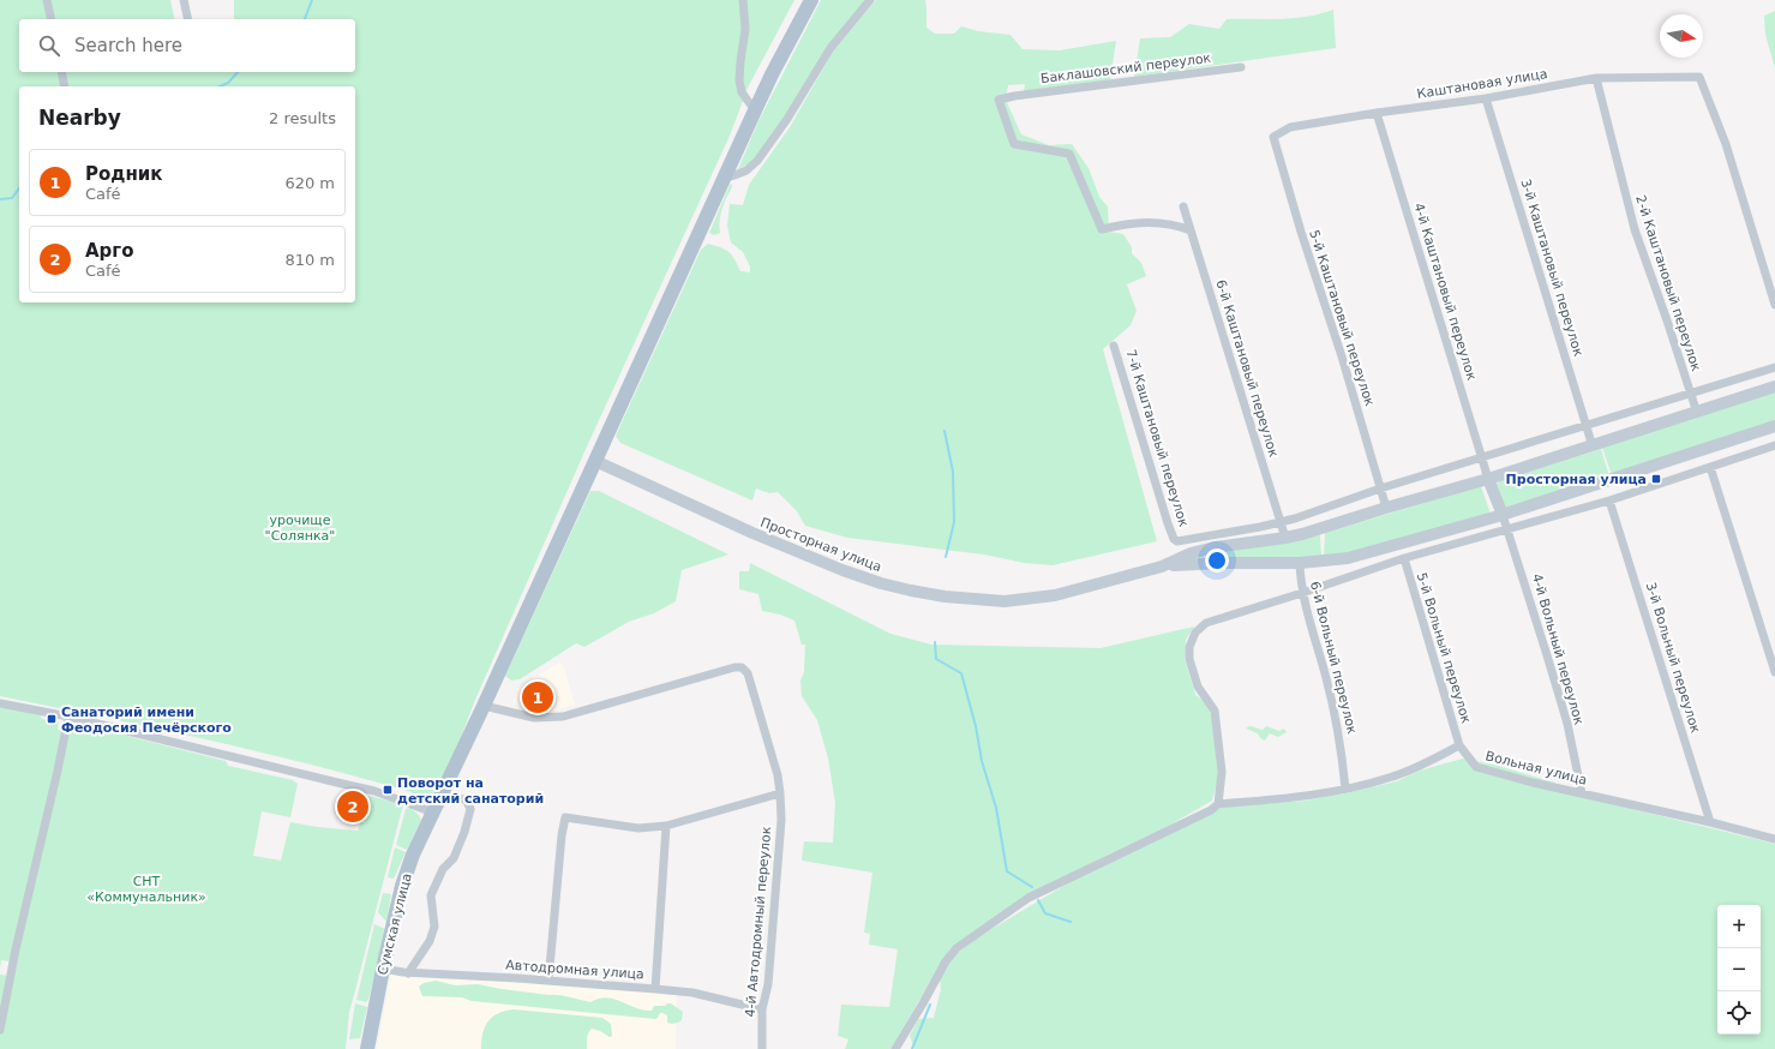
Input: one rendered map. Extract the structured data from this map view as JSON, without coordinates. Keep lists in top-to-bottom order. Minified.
{"streets":{"main road":["Просторная улица","Сумская улица"],"street":["Баклашовский переулок","Каштановая улица","3-й Каштановый переулок","2-й Каштановый переулок","4-й Каштановый переулок","5-й Каштановый переулок","6-й Каштановый переулок","7-й Каштановый переулок","5-й Вольный переулок","4-й Вольный переулок","6-й Вольный переулок","3-й Вольный переулок","Вольная улица","4-й Автодромный переулок","Автодромная улица"]},"crossings":[["Баклашовский переулок","6-й Каштановый переулок"],["Каштановая улица","3-й Каштановый переулок"],["Каштановая улица","2-й Каштановый переулок"],["Каштановая улица","4-й Каштановый переулок"],["Каштановая улица","5-й Каштановый переулок"],["3-й Каштановый переулок","Просторная улица"],["2-й Каштановый переулок","Просторная улица"],["4-й Каштановый переулок","Просторная улица"],["5-й Каштановый переулок","Просторная улица"],["6-й Каштановый переулок","7-й Каштановый переулок"],["6-й Каштановый переулок","Просторная улица"],["Просторная улица","4-й Вольный переулок"],["Просторная улица","6-й Вольный переулок"],["Просторная улица","Сумская улица"],["5-й Вольный переулок","Вольная улица"],["4-й Вольный переулок","Вольная улица"],["3-й Вольный переулок","Вольная улица"],["4-й Автодромный переулок","Сумская улица"],["4-й Автодромный переулок","Автодромная улица"],["Сумская улица","Автодромная улица"]],"parks":["урочище \"Солянка\"","СНТ «Коммунальник»"],"places":{"transit":["Просторная улица","Санаторий имени Феодосия Печёрского","Поворот на детский санаторий"]},"north":"right","page":{"search":"Search here","heading":["Nearby","2 results"],"list":[{"mark":"1","name":"Родник","note":"Café","value":"620 m"},{"mark":"2","name":"Арго","note":"Café","value":"810 m"}],"pins":["1","2"],"map_buttons":["+","−"]}}
